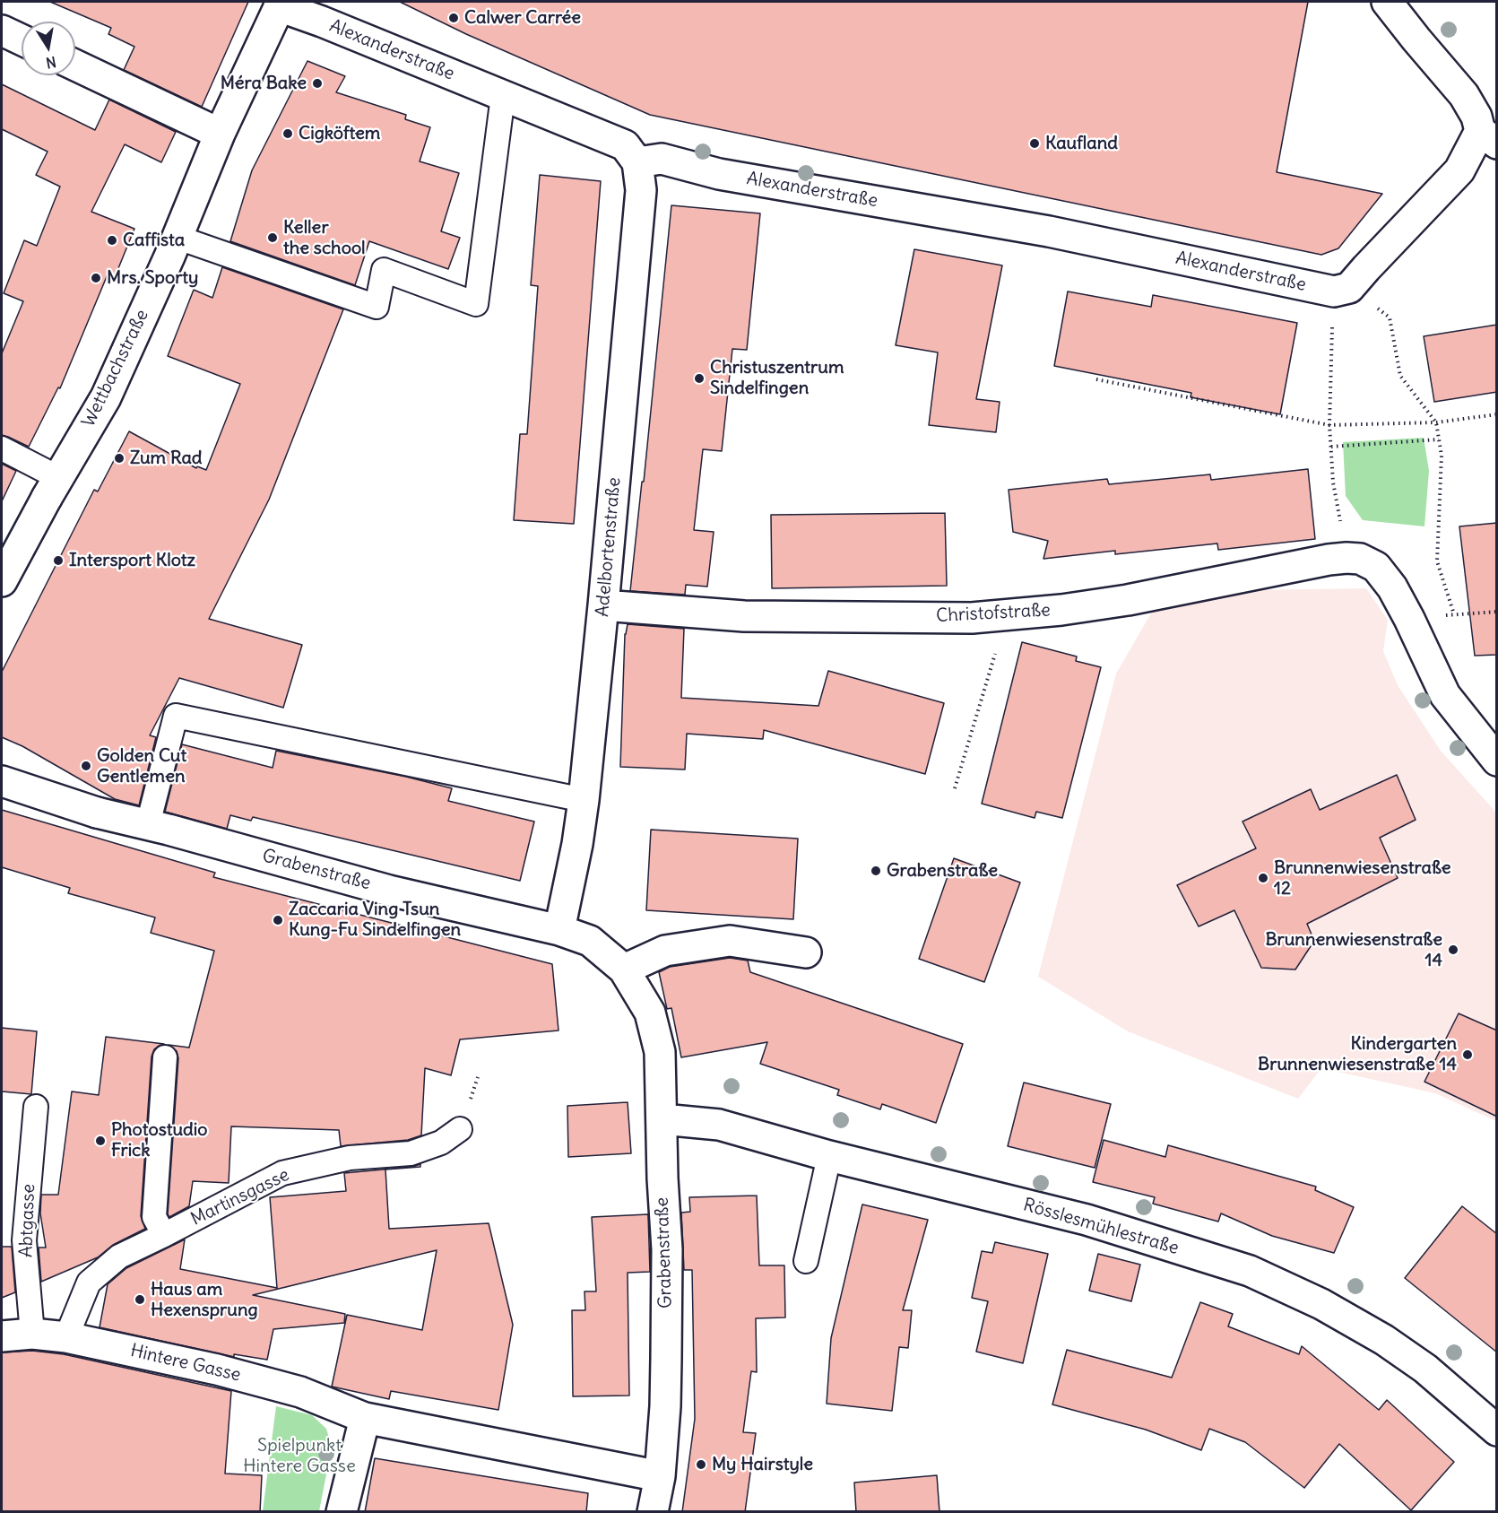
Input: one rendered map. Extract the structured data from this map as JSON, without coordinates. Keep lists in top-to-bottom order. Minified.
{"streets":{"street":["Alexanderstraße","Wettbachstraße","Adelbortenstraße","Christofstraße","Grabenstraße","Rösslesmühlestraße","Hintere Gasse"],"lane":["Martinsgasse","Abtgasse"]},"crossings":[["Alexanderstraße","Wettbachstraße"],["Alexanderstraße","Adelbortenstraße"],["Adelbortenstraße","Christofstraße"],["Adelbortenstraße","Grabenstraße"],["Grabenstraße","Rösslesmühlestraße"],["Grabenstraße","Hintere Gasse"],["Martinsgasse","Hintere Gasse"],["Abtgasse","Hintere Gasse"]],"parks":["Spielpunkt Hintere Gasse"],"places":["Calwer Carrée","Méra Bake","Cigköftem","Kaufland","Keller the school","Caffista","Mrs. Sporty","Christuszentrum Sindelfingen","Zum Rad","Intersport Klotz","Golden Cut Gentlemen","Grabenstraße","Brunnenwiesenstraße 12","Zaccaria Ving Tsun Kung-Fu Sindelfingen","Brunnenwiesenstraße 14","Kindergarten Brunnenwiesenstraße 14","Photostudio Frick","Haus am Hexensprung","My Hairstyle"],"north":"bottom"}
